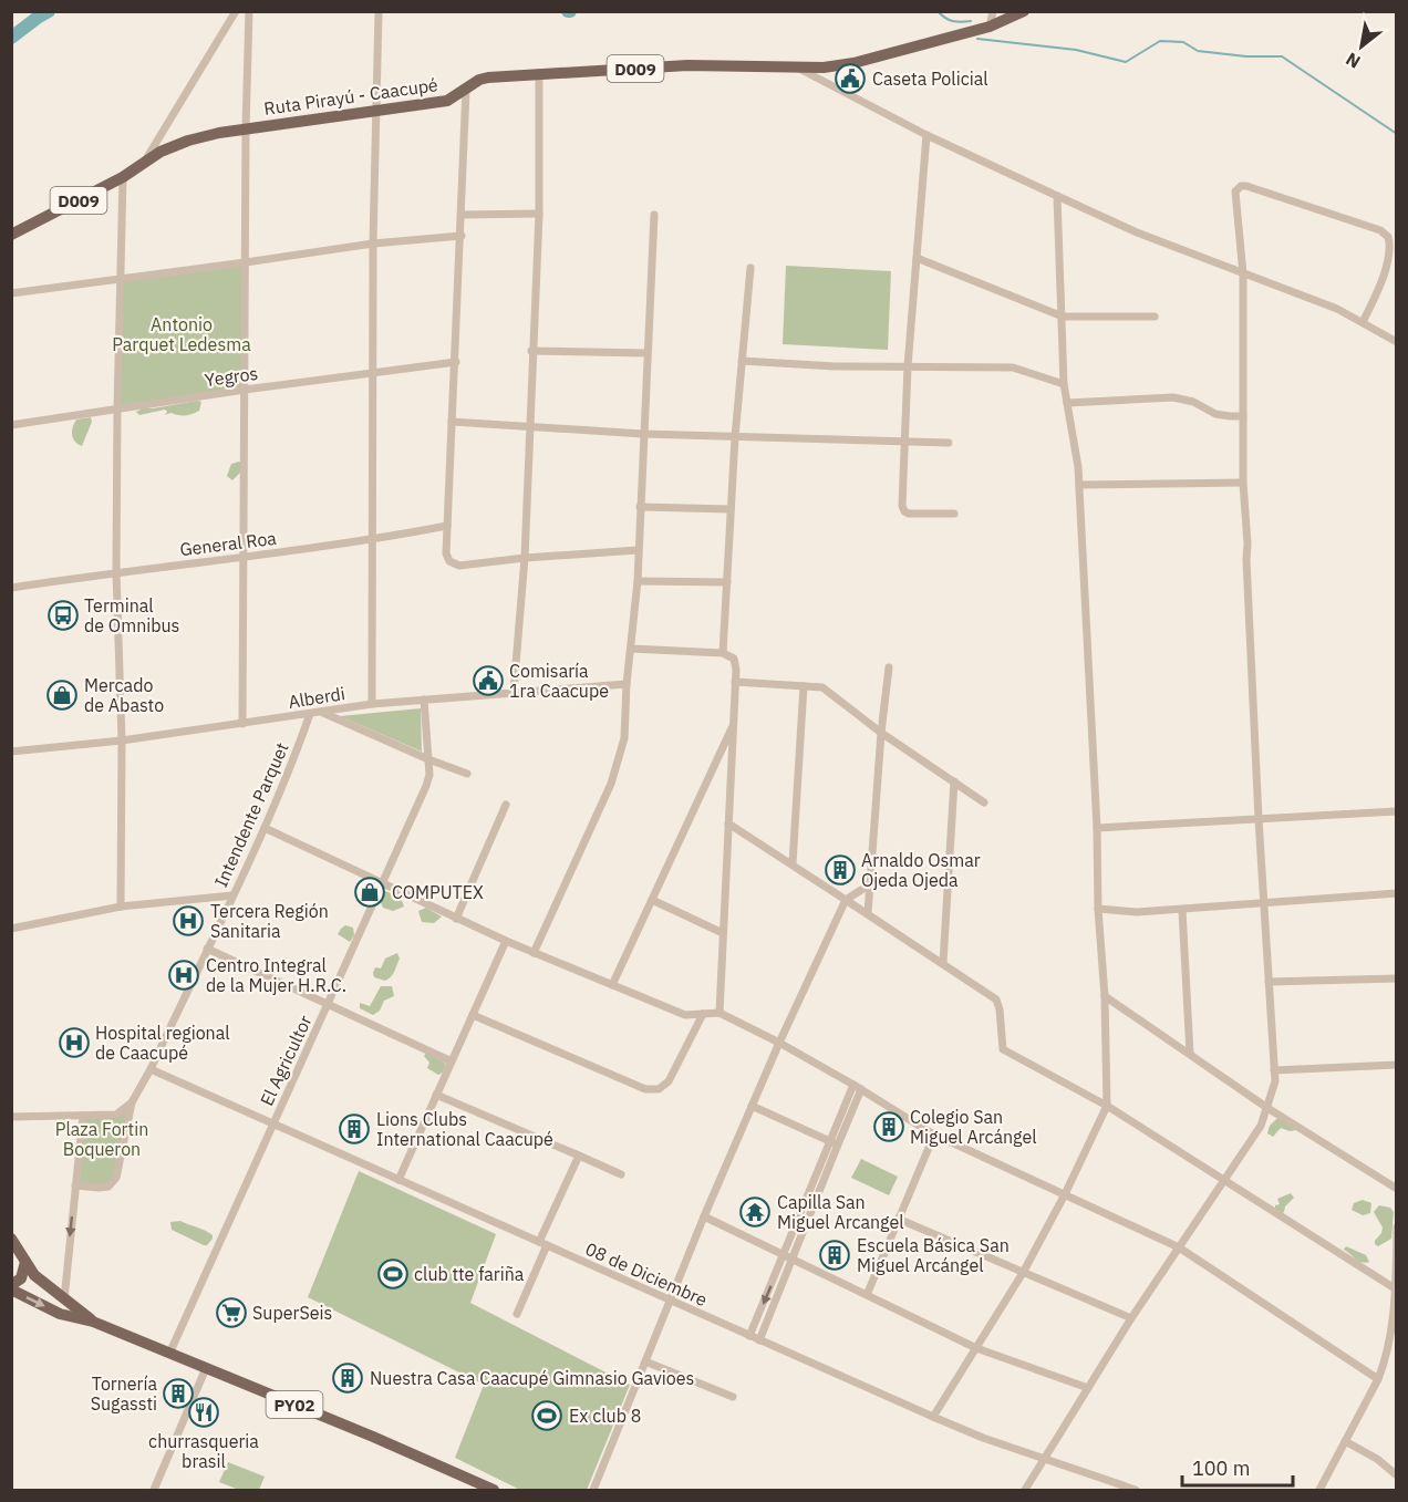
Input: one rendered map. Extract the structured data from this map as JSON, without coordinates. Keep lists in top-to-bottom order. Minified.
{"streets":{"main road":["D009","Ruta Pirayú - Caacupé","PY02"],"street":["Yegros","General Roa","Alberdi","Intendente Parquet","El Agricultor","08 de Diciembre"]},"crossings":[["Alberdi","Intendente Parquet"],["Alberdi","El Agricultor"],["Intendente Parquet","08 de Diciembre"],["El Agricultor","08 de Diciembre"],["El Agricultor","PY02"]],"parks":["Antonio Parquet Ledesma","Plaza Fortin Boqueron"],"places":{"public building":["Caseta Policial","Comisaría 1ra Caacupe"],"bus stop":["Terminal de Omnibus"],"shop":["Mercado de Abasto","COMPUTEX"],"building":["Arnaldo Osmar Ojeda Ojeda","Colegio San Miguel Arcángel","Lions Clubs International Caacupé","Escuela Básica San Miguel Arcángel","Nuestra Casa Caacupé Gimnasio Gavioes","Tornería Sugassti"],"hospital":["Tercera Región Sanitaria","Centro Integral de la Mujer H.R.C.","Hospital regional de Caacupé"],"temple":["Capilla San Miguel Arcangel"],"sports":["club tte fariña","Ex club 8"],"supermarket":["SuperSeis"],"restaurant":["churrasqueria brasil"]},"scale_bar":"100 m","north":"bottom left"}
